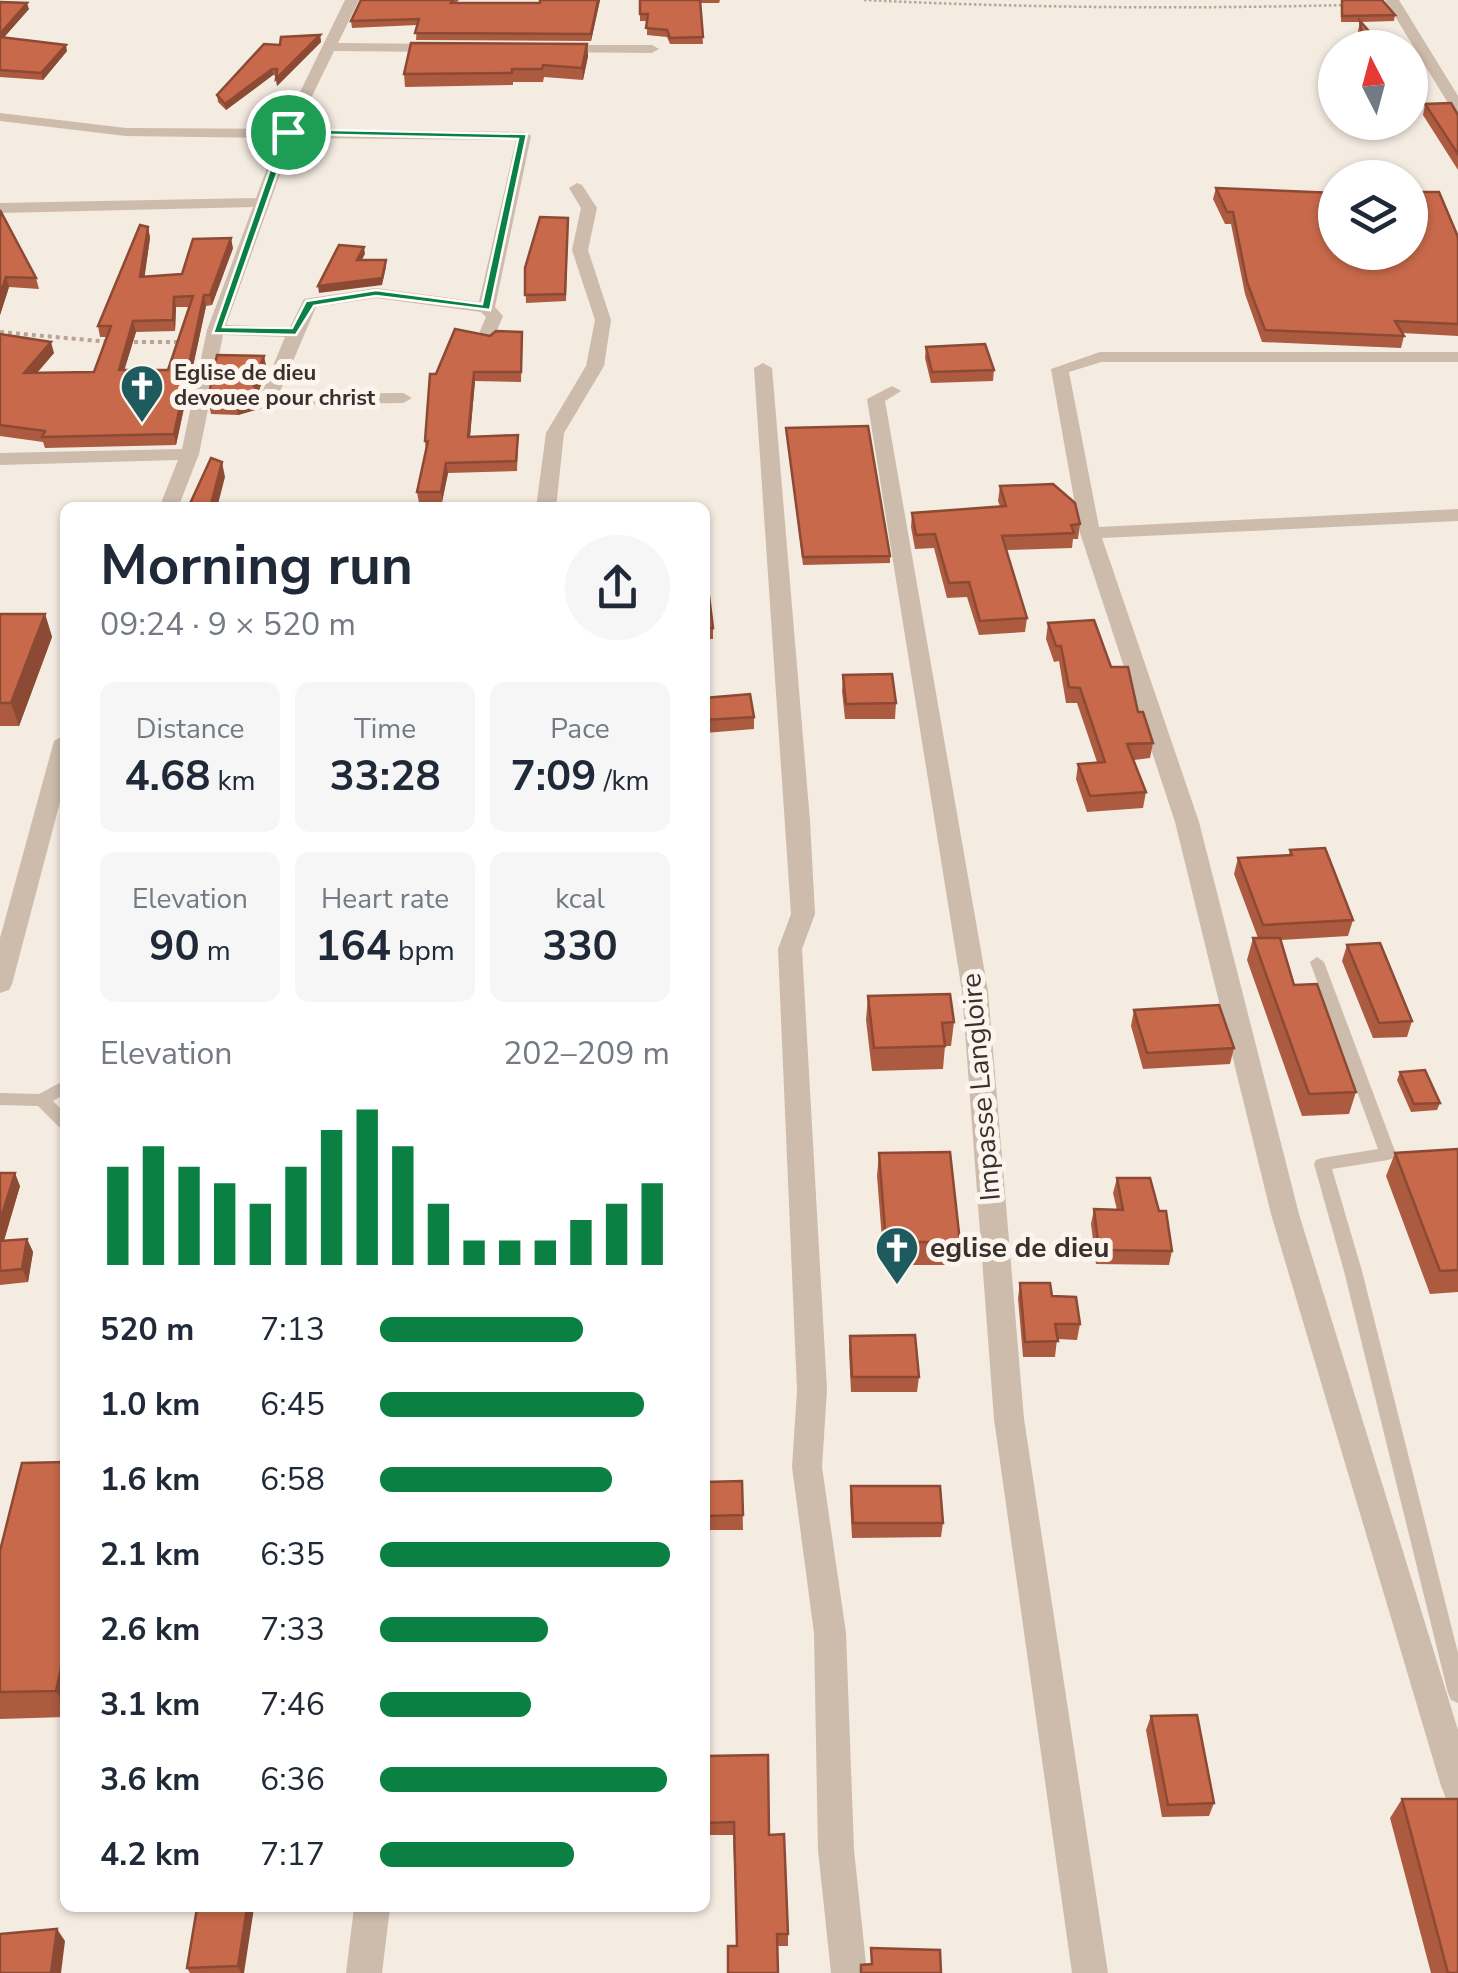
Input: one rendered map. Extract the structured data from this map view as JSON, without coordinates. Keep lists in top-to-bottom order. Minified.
{"streets":{"street":["Impasse Langloire"]},"places":{"church":["Eglise de dieu devouee pour christ","eglise de dieu"]},"north":"top","page":{"heading":["Morning run","09:24 · 9 × 520 m"],"stats":[["Distance","4.68 km"],["Time","33:28"],["Pace","7:09 /km"],["Elevation","90 m"],["Heart rate","164 bpm"],["kcal","330"]],"chart":["Elevation","202–209 m"],"list":[{"name":"520 m","note":"7:13"},{"name":"1.0 km","note":"6:45"},{"name":"1.6 km","note":"6:58"},{"name":"2.1 km","note":"6:35"},{"name":"2.6 km","note":"7:33"},{"name":"3.1 km","note":"7:46"},{"name":"3.6 km","note":"6:36"},{"name":"4.2 km","note":"7:17"}]}}
